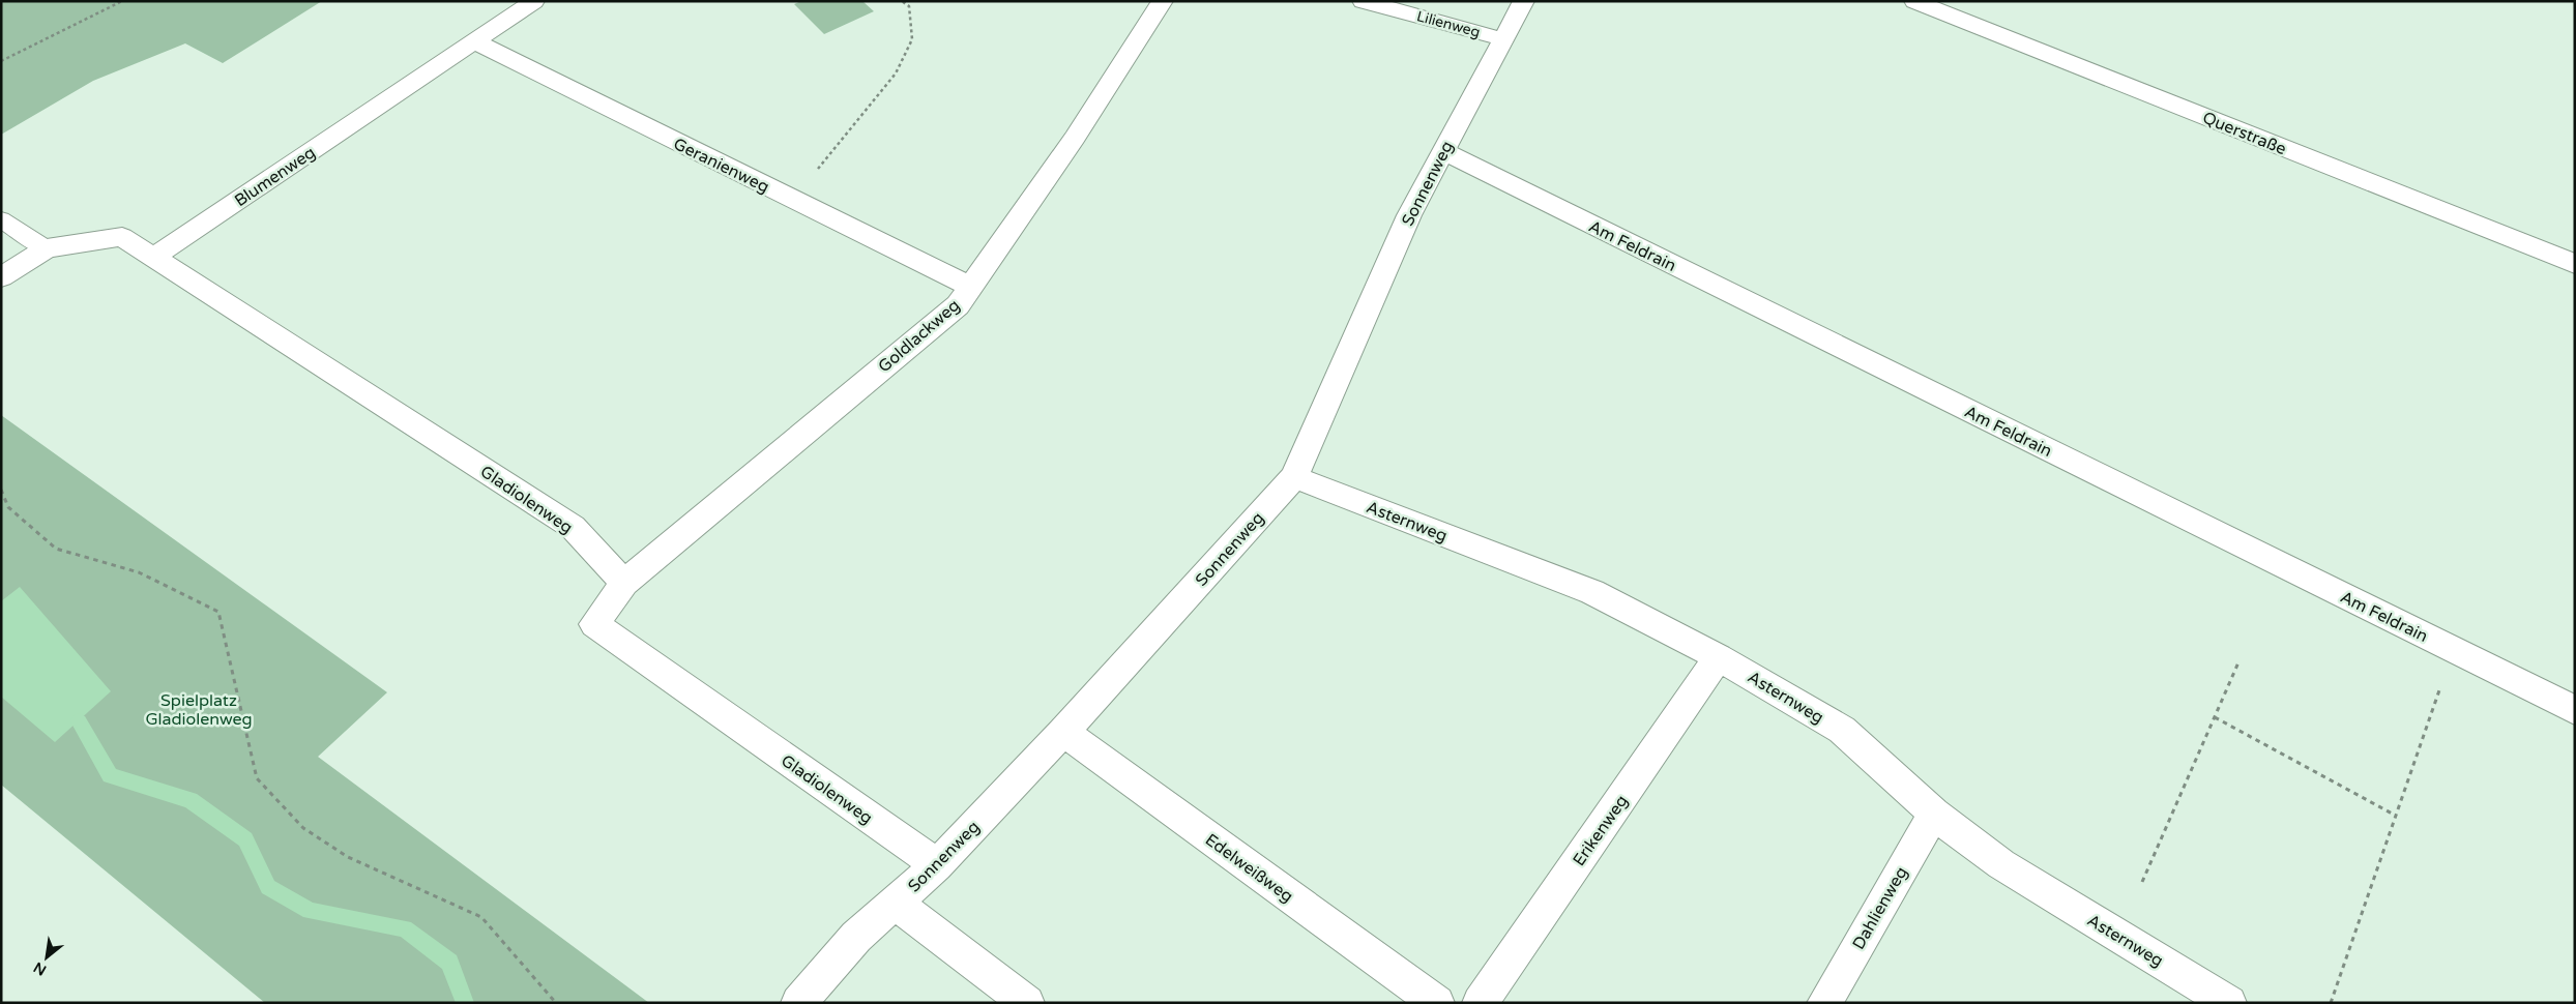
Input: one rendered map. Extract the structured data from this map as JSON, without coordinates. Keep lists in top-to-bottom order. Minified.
{"streets":{"street":["Lilienweg","Querstraße","Geranienweg","Blumenweg","Sonnenweg","Am Feldrain","Goldlackweg","Gladiolenweg","Asternweg","Erikenweg","Edelweißweg","Dahlienweg"]},"crossings":[["Lilienweg","Sonnenweg"],["Geranienweg","Blumenweg"],["Geranienweg","Goldlackweg"],["Blumenweg","Gladiolenweg"],["Sonnenweg","Am Feldrain"],["Sonnenweg","Gladiolenweg"],["Sonnenweg","Asternweg"],["Sonnenweg","Edelweißweg"],["Goldlackweg","Gladiolenweg"],["Asternweg","Erikenweg"],["Asternweg","Dahlienweg"]],"parks":["Spielplatz Gladiolenweg"],"north":"bottom left"}
